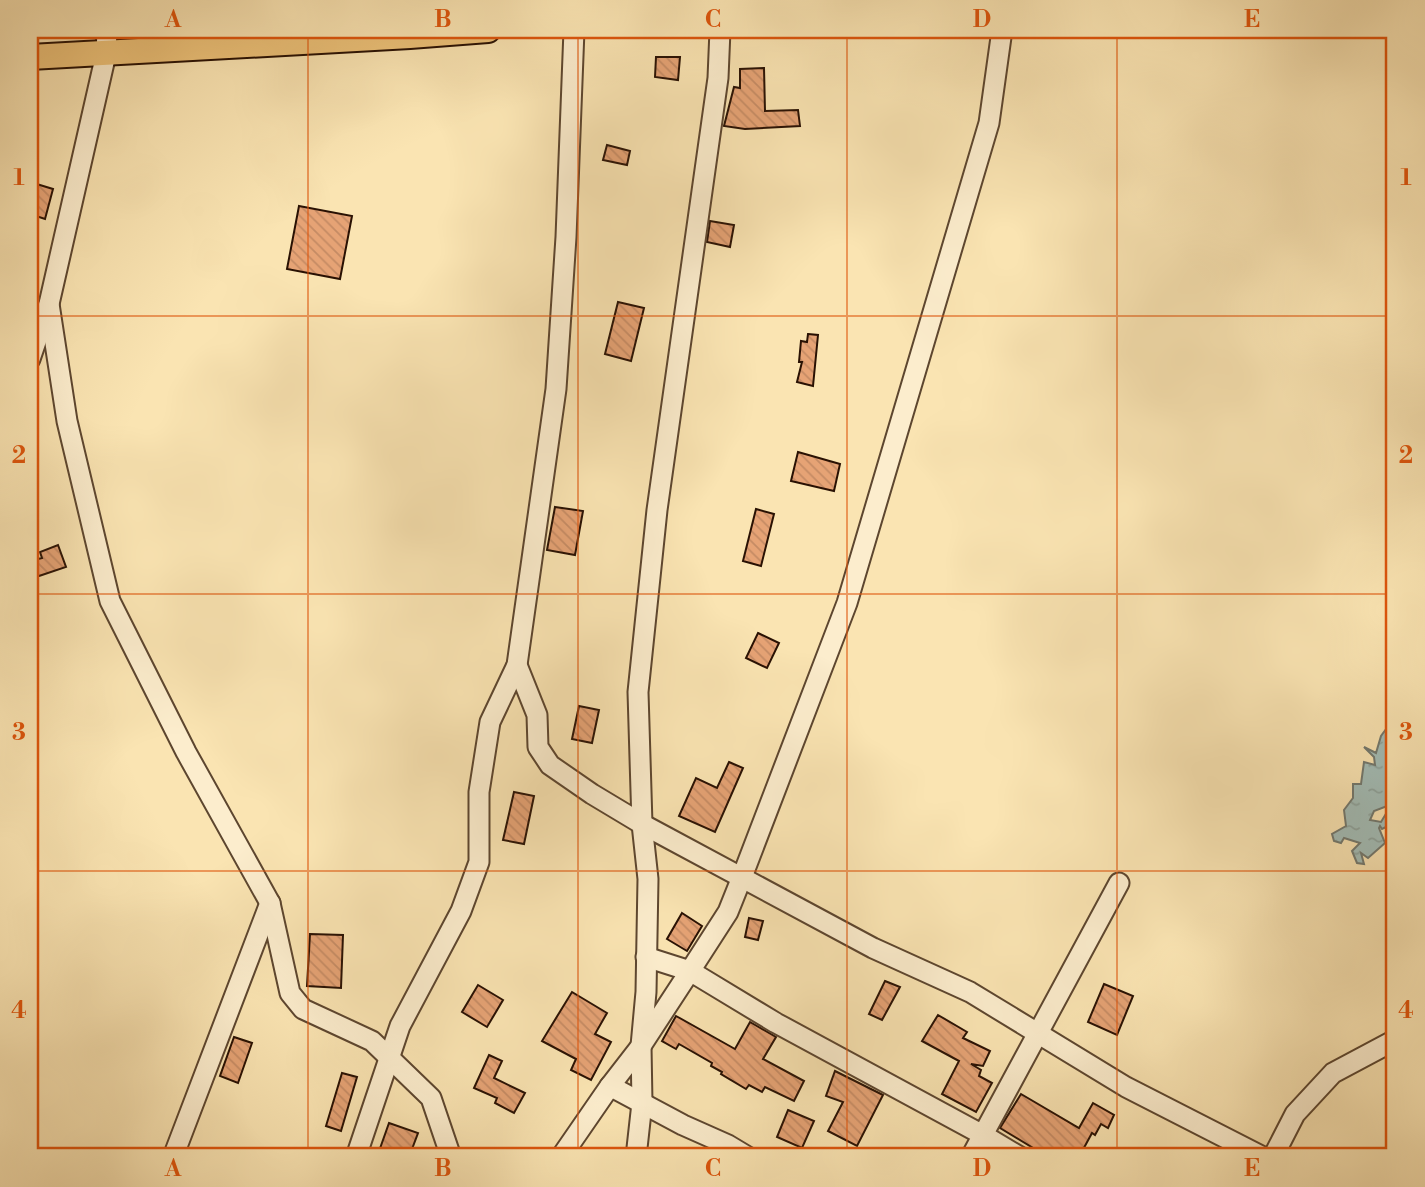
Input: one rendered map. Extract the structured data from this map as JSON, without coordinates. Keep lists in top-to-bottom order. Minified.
{"grid":{"columns":["A","B","C","D","E"],"rows":["1","2","3","4"]}}
